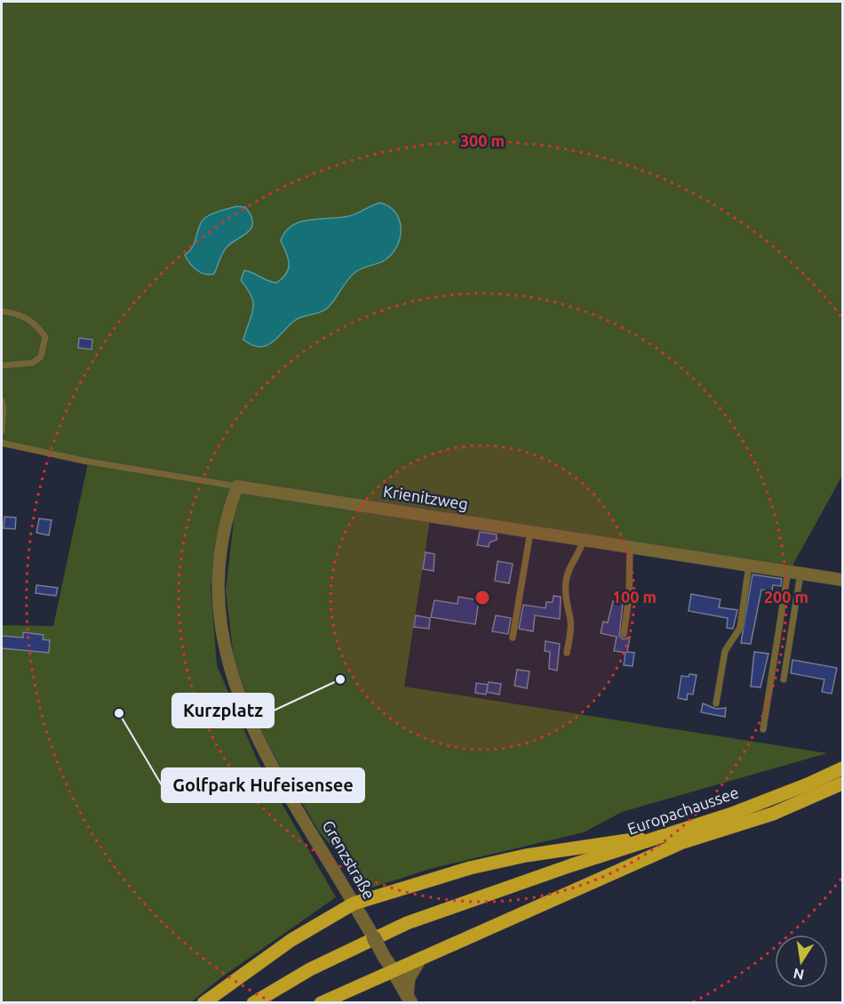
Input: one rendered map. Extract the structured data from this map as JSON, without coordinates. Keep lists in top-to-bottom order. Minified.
{"streets":{"main road":["Europachaussee"],"street":["Krienitzweg","Grenzstraße"]},"crossings":[["Krienitzweg","Grenzstraße"]],"places":["Kurzplatz","Golfpark Hufeisensee"],"north":"bottom","rings":["300 m","100 m","200 m"]}
